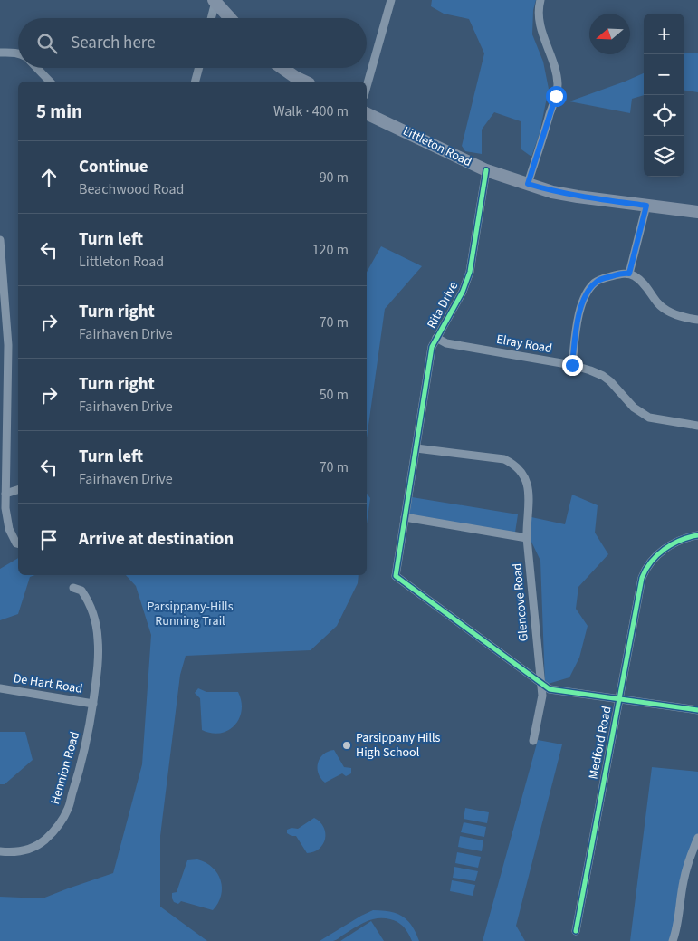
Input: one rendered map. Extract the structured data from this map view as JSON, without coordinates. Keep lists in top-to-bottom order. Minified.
{"streets":{"main road":["Littleton Road"],"street":["Rita Drive","Elray Road","Glencove Road","De Hart Road","Medford Road","Hennion Road"]},"crossings":[["Littleton Road","Rita Drive"],["Rita Drive","Elray Road"],["Rita Drive","Glencove Road"],["De Hart Road","Hennion Road"]],"parks":["Parsippany-Hills Running Trail"],"places":["Parsippany Hills High School"],"north":"left","page":{"map_buttons":["+","−"],"search":"Search here","heading":["5 min","Walk · 400 m"],"list":[["Continue","Beachwood Road","90 m"],["Turn left","Littleton Road","120 m"],["Turn right","Fairhaven Drive","70 m"],["Turn right","Fairhaven Drive","50 m"],["Turn left","Fairhaven Drive","70 m"],"Arrive at destination"]}}
